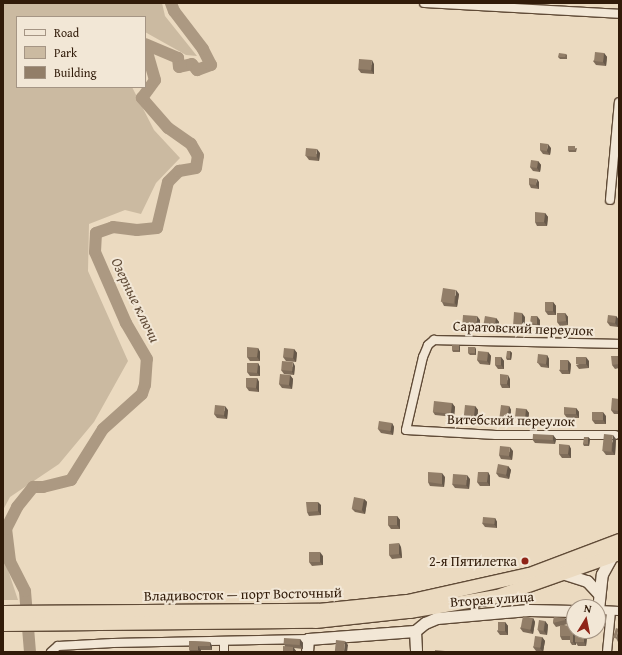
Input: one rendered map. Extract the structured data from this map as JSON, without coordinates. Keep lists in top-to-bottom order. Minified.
{"streets":{"highway":["Владивосток — порт Восточный"],"main road":["Вторая улица"],"street":["Саратовский переулок","Витебский переулок"]},"crossings":[["Саратовский переулок","Витебский переулок"]],"water":["Озерные ключи"],"places":["2-я Пятилетка"],"legend":["Road","Park","Building"],"north":"top"}
